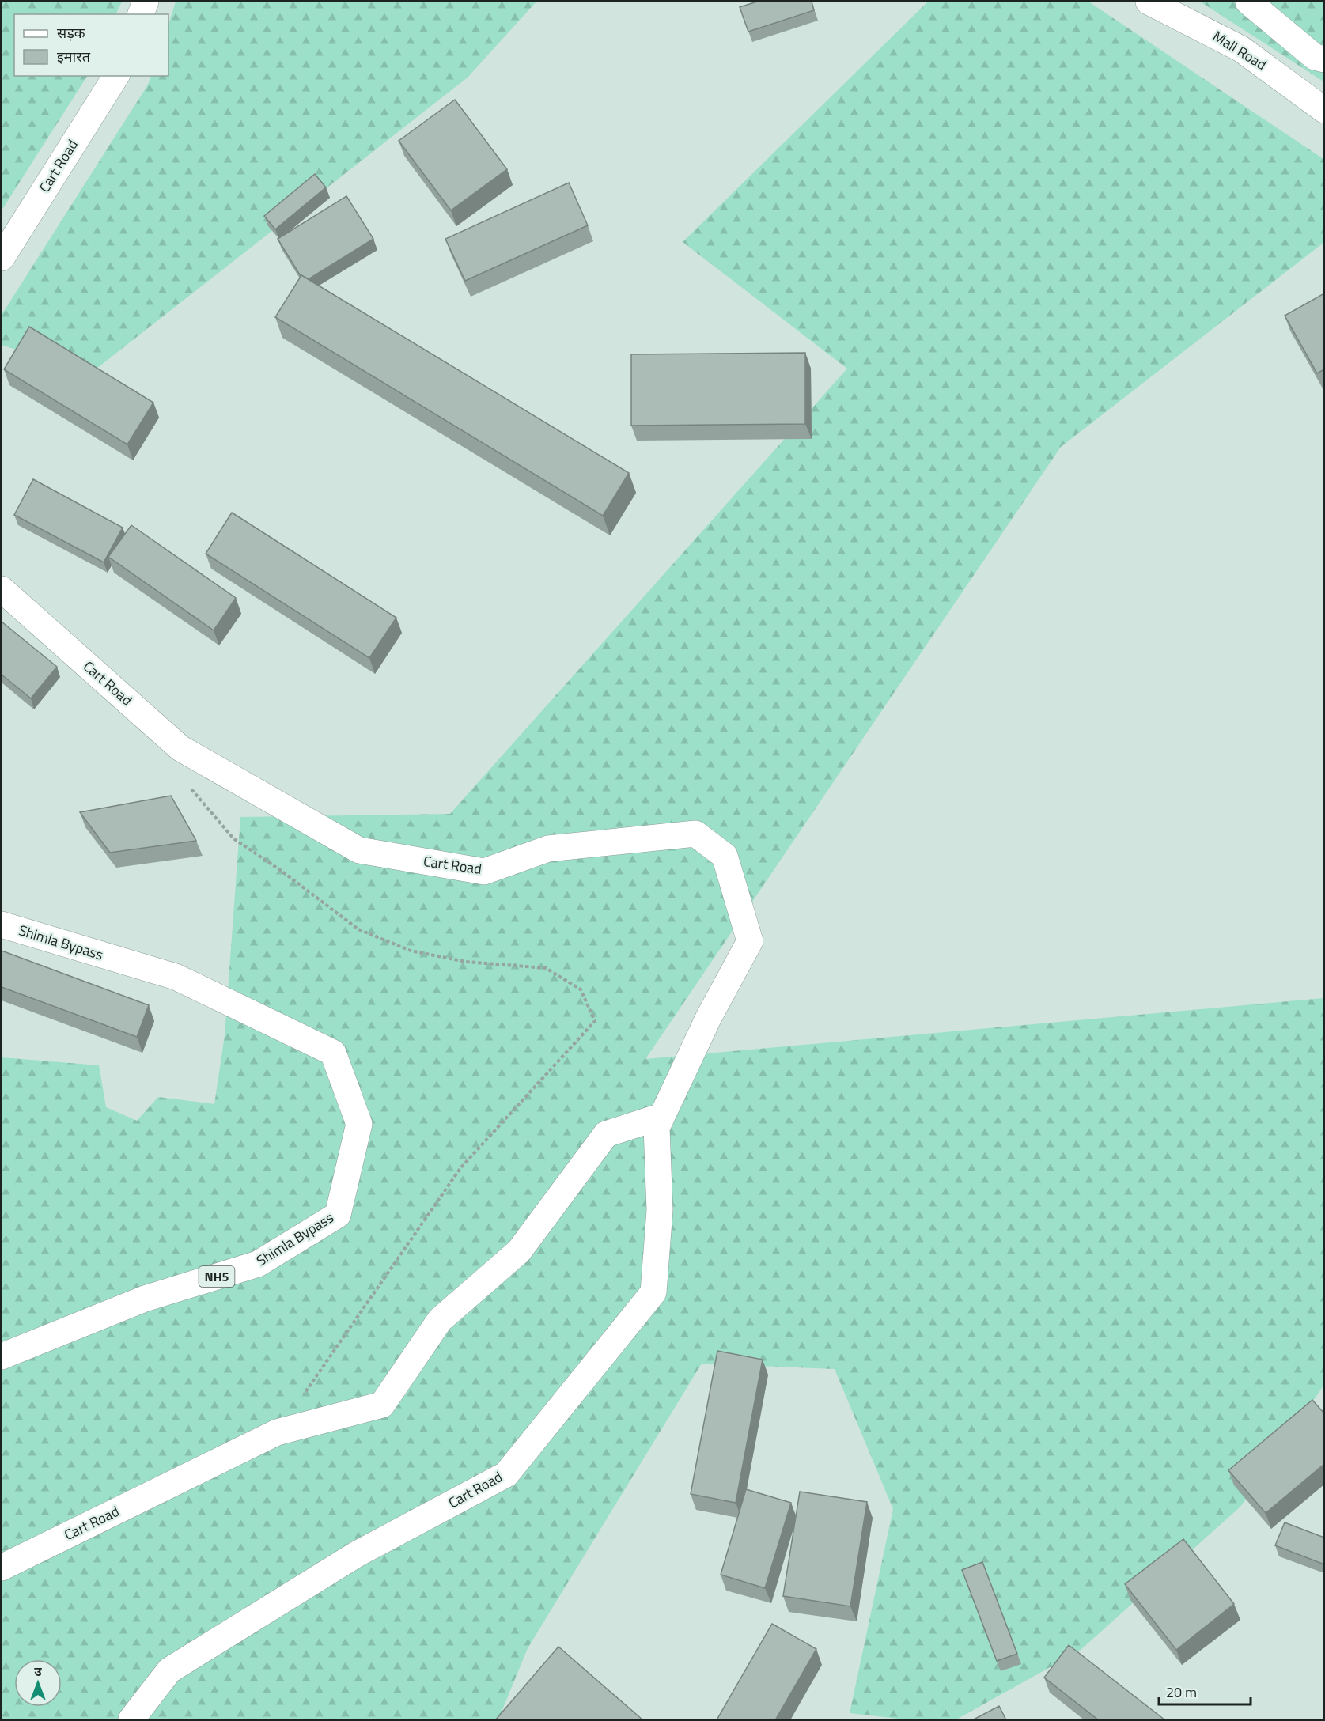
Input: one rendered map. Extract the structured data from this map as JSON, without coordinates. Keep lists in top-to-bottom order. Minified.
{"streets":{"main road":["Mall Road","Cart Road","Shimla Bypass","NH5"]},"legend":["सड़क","इमारत"],"scale_bar":"20 m","north":"top"}
